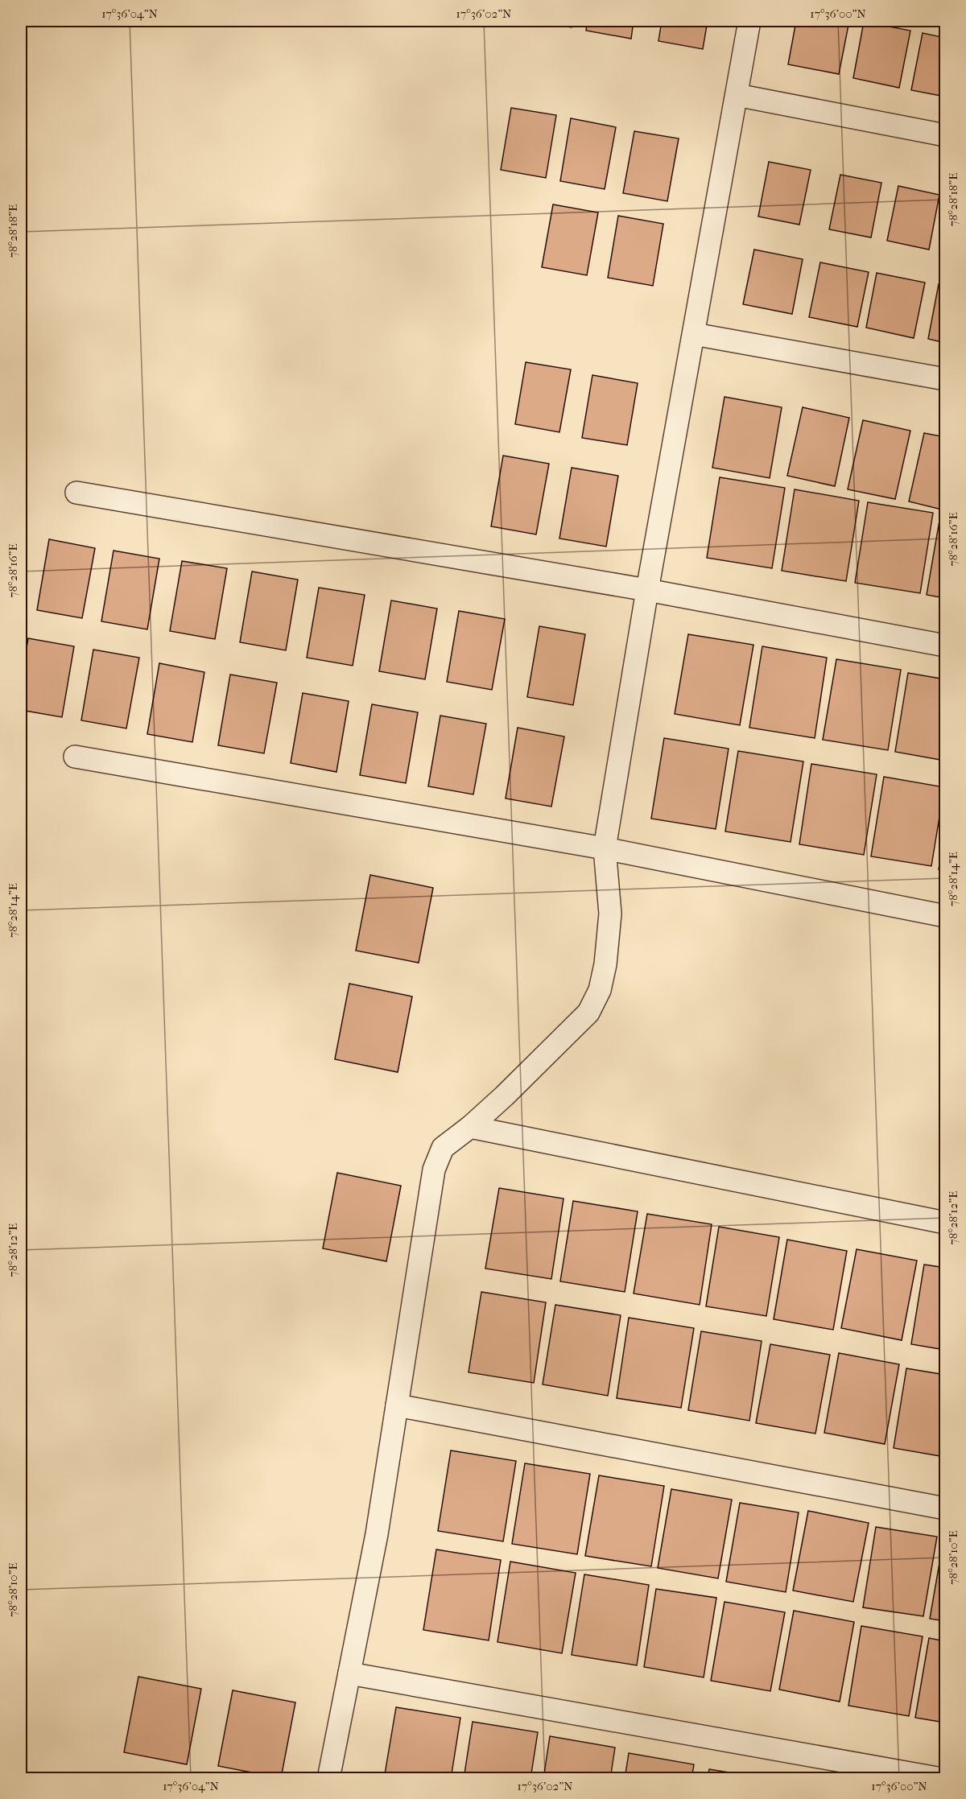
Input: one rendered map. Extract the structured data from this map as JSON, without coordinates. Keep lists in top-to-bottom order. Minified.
{"coordinates":["17°36'04\"N","17°36'02\"N","17°36'00\"N","78°28'18\"E","78°28'16\"E","78°28'14\"E","78°28'12\"E","78°28'10\"E"]}
